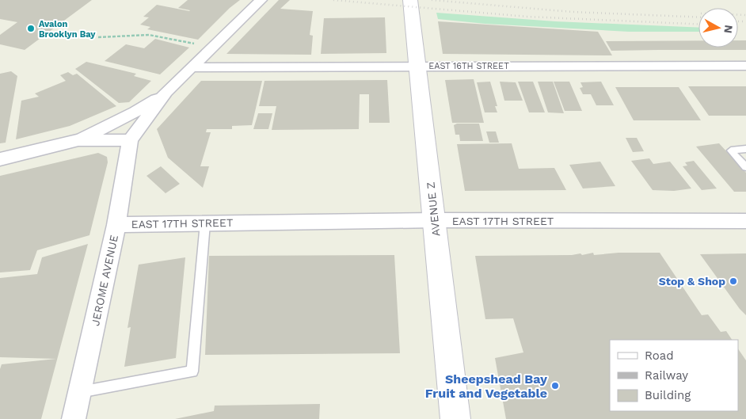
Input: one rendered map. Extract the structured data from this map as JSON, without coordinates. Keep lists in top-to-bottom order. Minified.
{"streets":{"street":["EAST 16TH STREET","AVENUE Z","EAST 17TH STREET","JEROME AVENUE"]},"crossings":[["EAST 16TH STREET","AVENUE Z"],["AVENUE Z","EAST 17TH STREET"],["EAST 17TH STREET","JEROME AVENUE"]],"places":["Avalon Brooklyn Bay","Stop & Shop","Sheepshead Bay Fruit and Vegetable"],"legend":["Road","Railway","Building"],"north":"right"}
